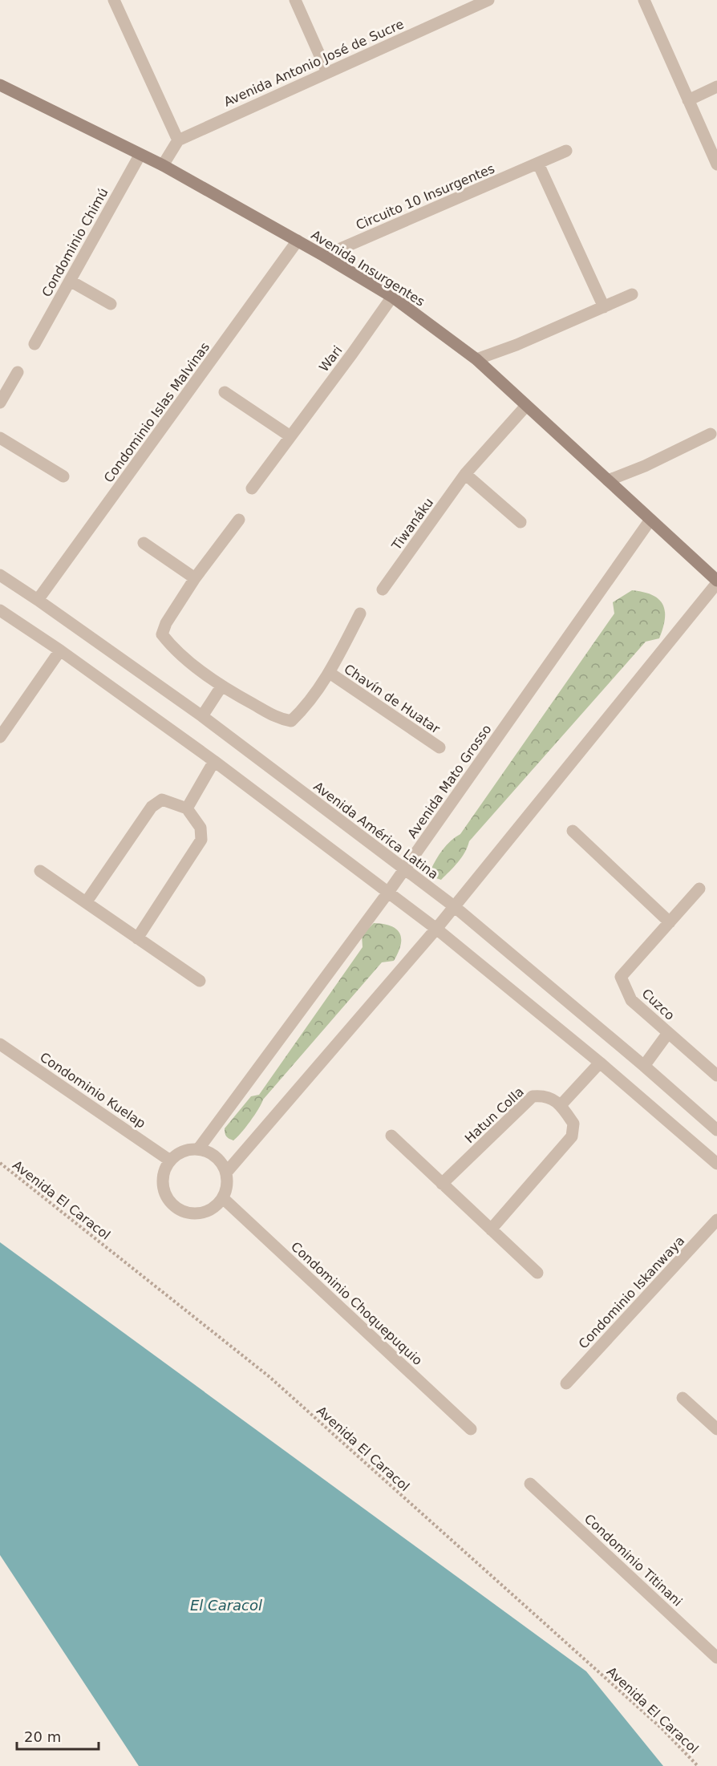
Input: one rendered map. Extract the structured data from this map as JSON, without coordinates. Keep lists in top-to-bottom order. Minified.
{"streets":{"main road":["Avenida Insurgentes"],"street":["Avenida Antonio José de Sucre","Circuito 10 Insurgentes","Condominio Chimú","Wari","Condominio Islas Malvinas","Tiwanáku","Chavín de Huatar","Avenida Mato Grosso","Avenida América Latina","Cuzco","Condominio Kuelap","Hatun Colla","Condominio Iskanwaya","Condominio Choquepuquio","Condominio Titinani"],"path":["Avenida El Caracol"]},"crossings":[["Circuito 10 Insurgentes","Avenida Insurgentes"],["Condominio Chimú","Avenida Insurgentes"],["Avenida Insurgentes","Wari"],["Avenida Insurgentes","Condominio Islas Malvinas"],["Avenida Insurgentes","Tiwanáku"],["Avenida Insurgentes","Avenida Mato Grosso"],["Condominio Islas Malvinas","Avenida América Latina"],["Avenida Mato Grosso","Avenida América Latina"],["Avenida Mato Grosso","Condominio Kuelap"],["Avenida Mato Grosso","Condominio Choquepuquio"],["Condominio Kuelap","Condominio Choquepuquio"]],"water":["El Caracol"],"scale_bar":"20 m"}
